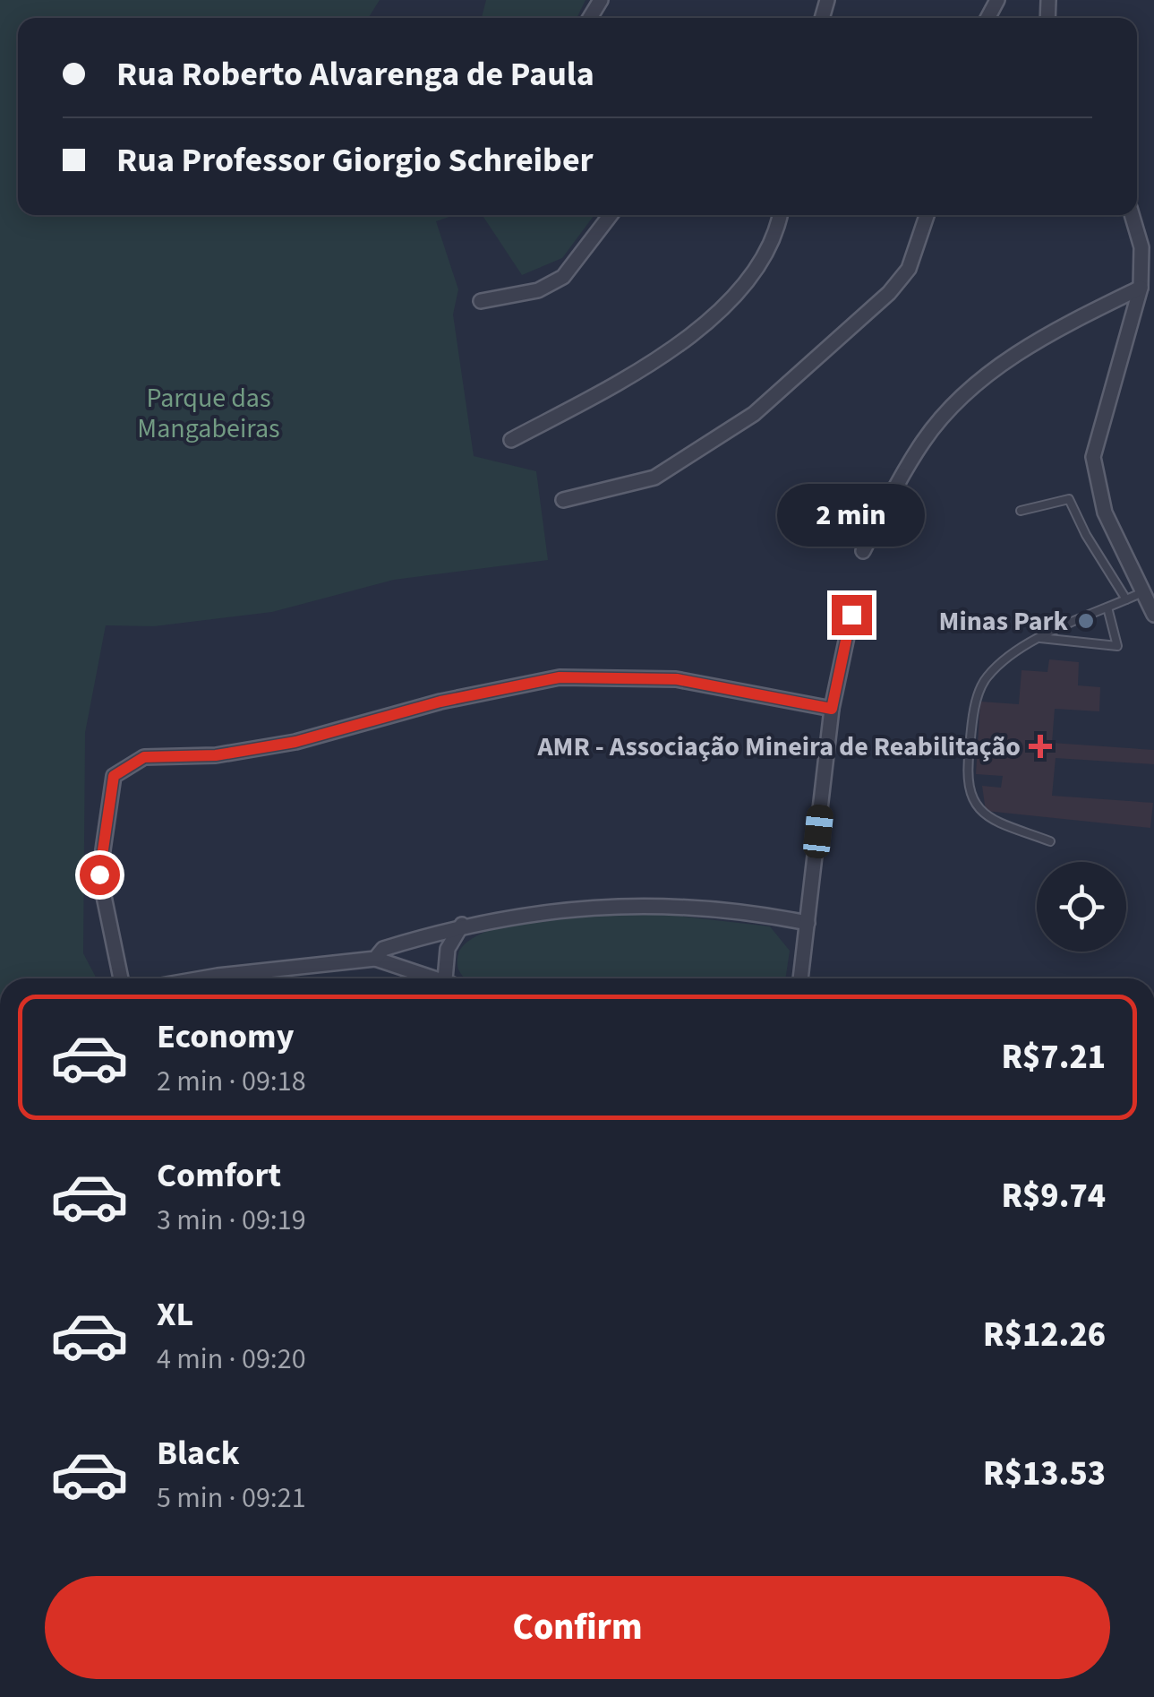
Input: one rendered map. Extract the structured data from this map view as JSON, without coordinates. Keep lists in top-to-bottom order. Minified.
{"parks":["Parque das Mangabeiras"],"places":{"other":["Minas Park"],"health":["AMR - Associação Mineira de Reabilitação"]},"page":{"banner":["Rua Roberto Alvarenga de Paula","Rua Professor Giorgio Schreiber"],"bubble":"2 min","list":[{"name":"Economy","note":"2 min · 09:18","value":"R$7.21"},{"name":"Comfort","note":"3 min · 09:19","value":"R$9.74"},{"name":"XL","note":"4 min · 09:20","value":"R$12.26"},{"name":"Black","note":"5 min · 09:21","value":"R$13.53"}],"buttons":"Confirm"}}
